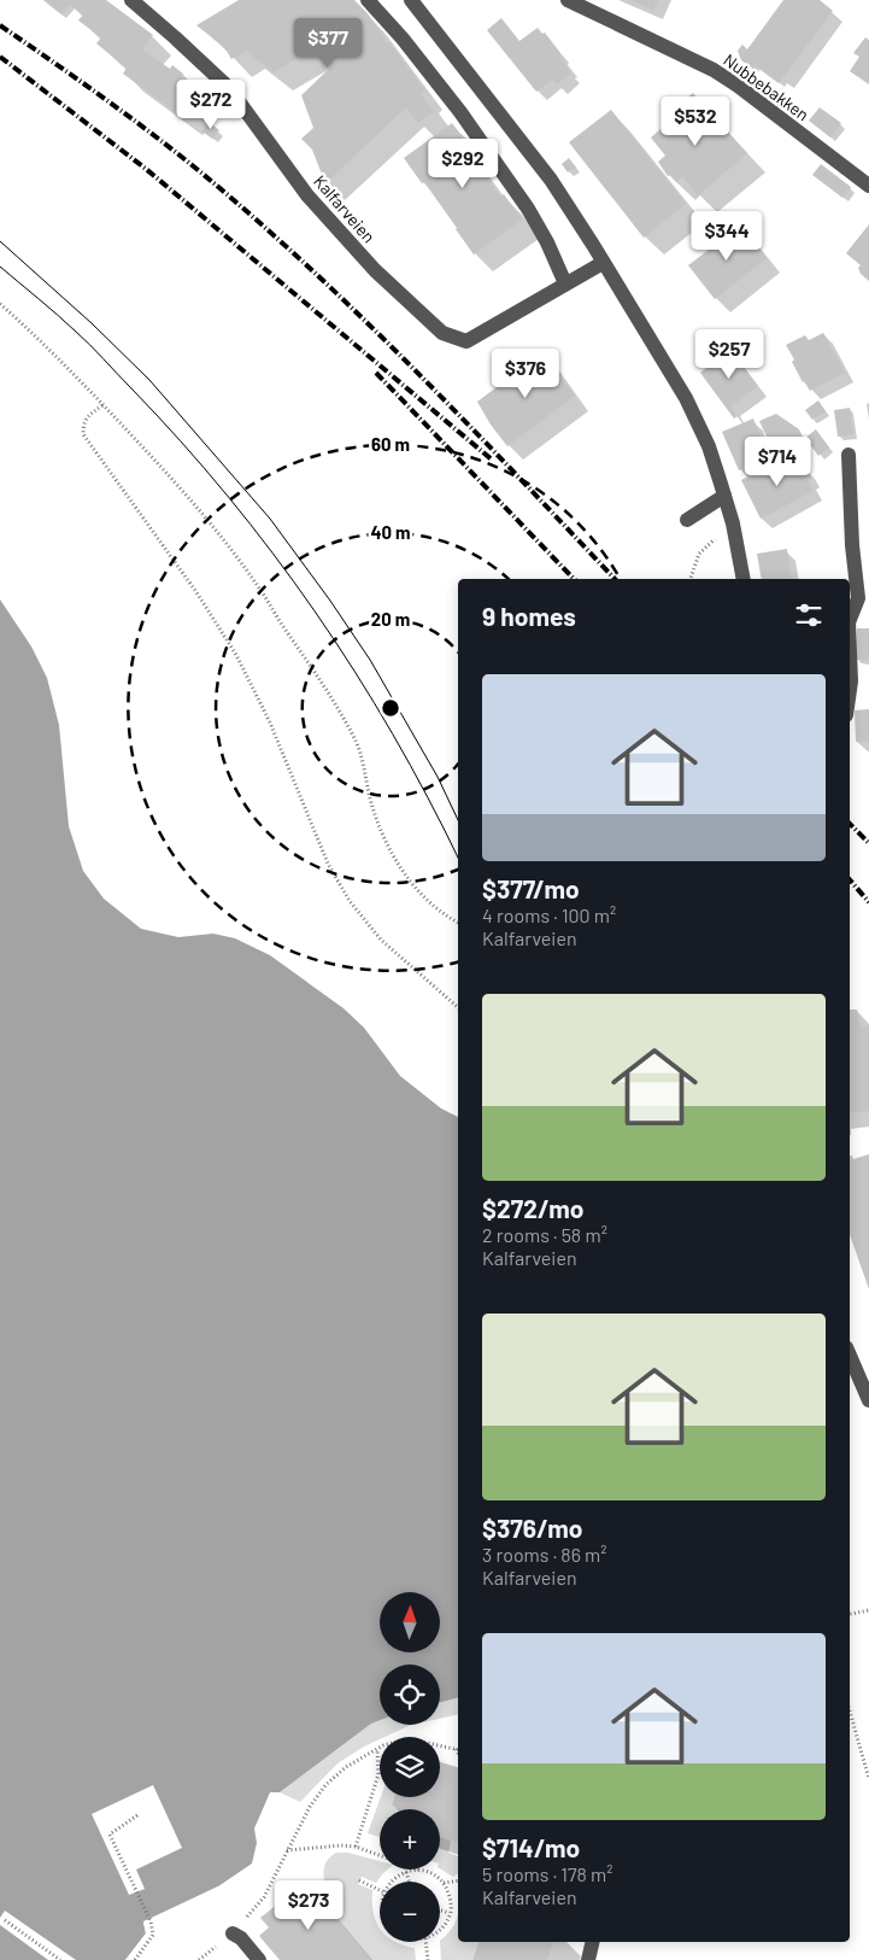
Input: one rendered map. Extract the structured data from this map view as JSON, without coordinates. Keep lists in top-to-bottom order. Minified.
{"streets":{"street":["Nubbebakken","Kalfarveien"]},"north":"top","page":{"price":["$377","$272","$532","$292","$344","$257","$376","$714","$273"],"heading":"9 homes","list":[{"name":"$377/mo","note":"4 rooms · 100 m² · Kalfarveien"},{"name":"$272/mo","note":"2 rooms · 58 m² · Kalfarveien"},{"name":"$376/mo","note":"3 rooms · 86 m² · Kalfarveien"},{"name":"$714/mo","note":"5 rooms · 178 m² · Kalfarveien"}],"map_buttons":["+","−"]},"rings":["60 m","40 m","20 m"]}
